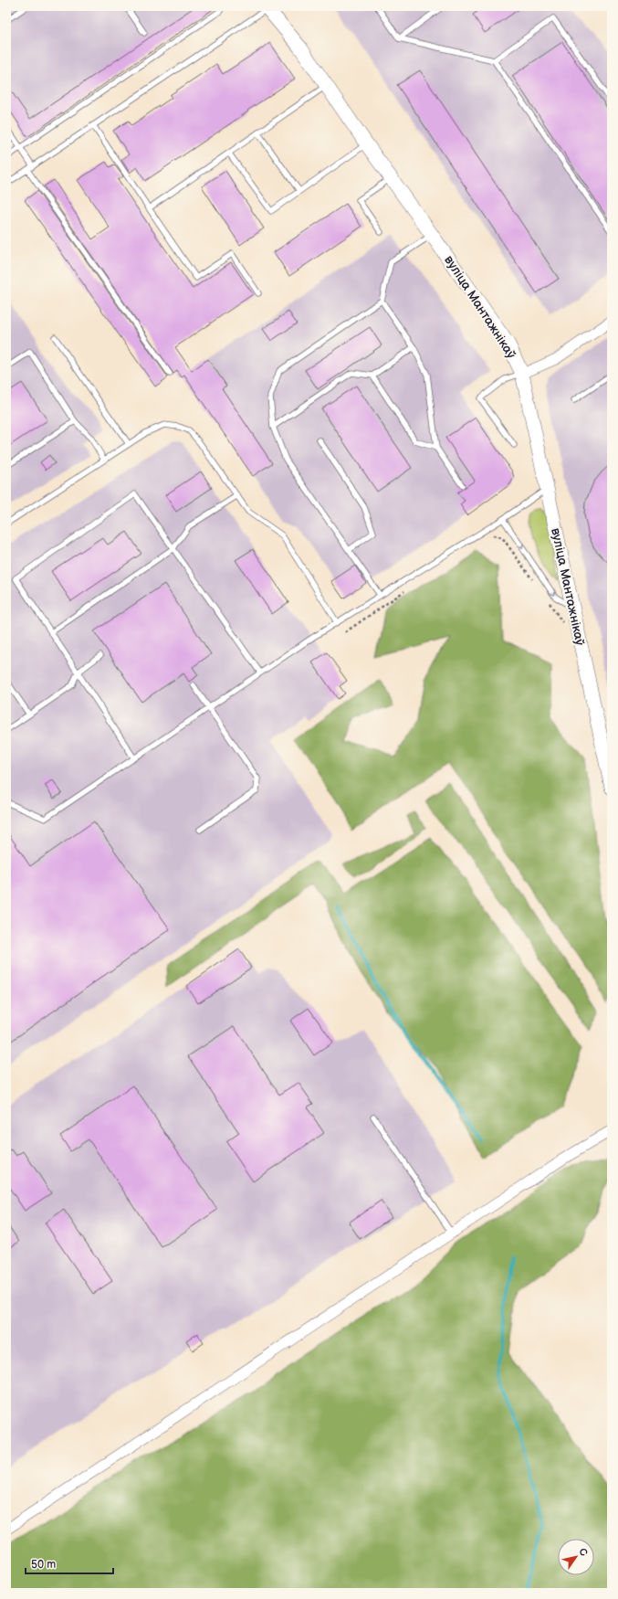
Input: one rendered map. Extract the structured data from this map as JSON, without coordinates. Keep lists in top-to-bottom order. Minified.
{"streets":{"street":["вуліца Мантажнікаў"]},"scale_bar":"50 m","north":"top right"}
